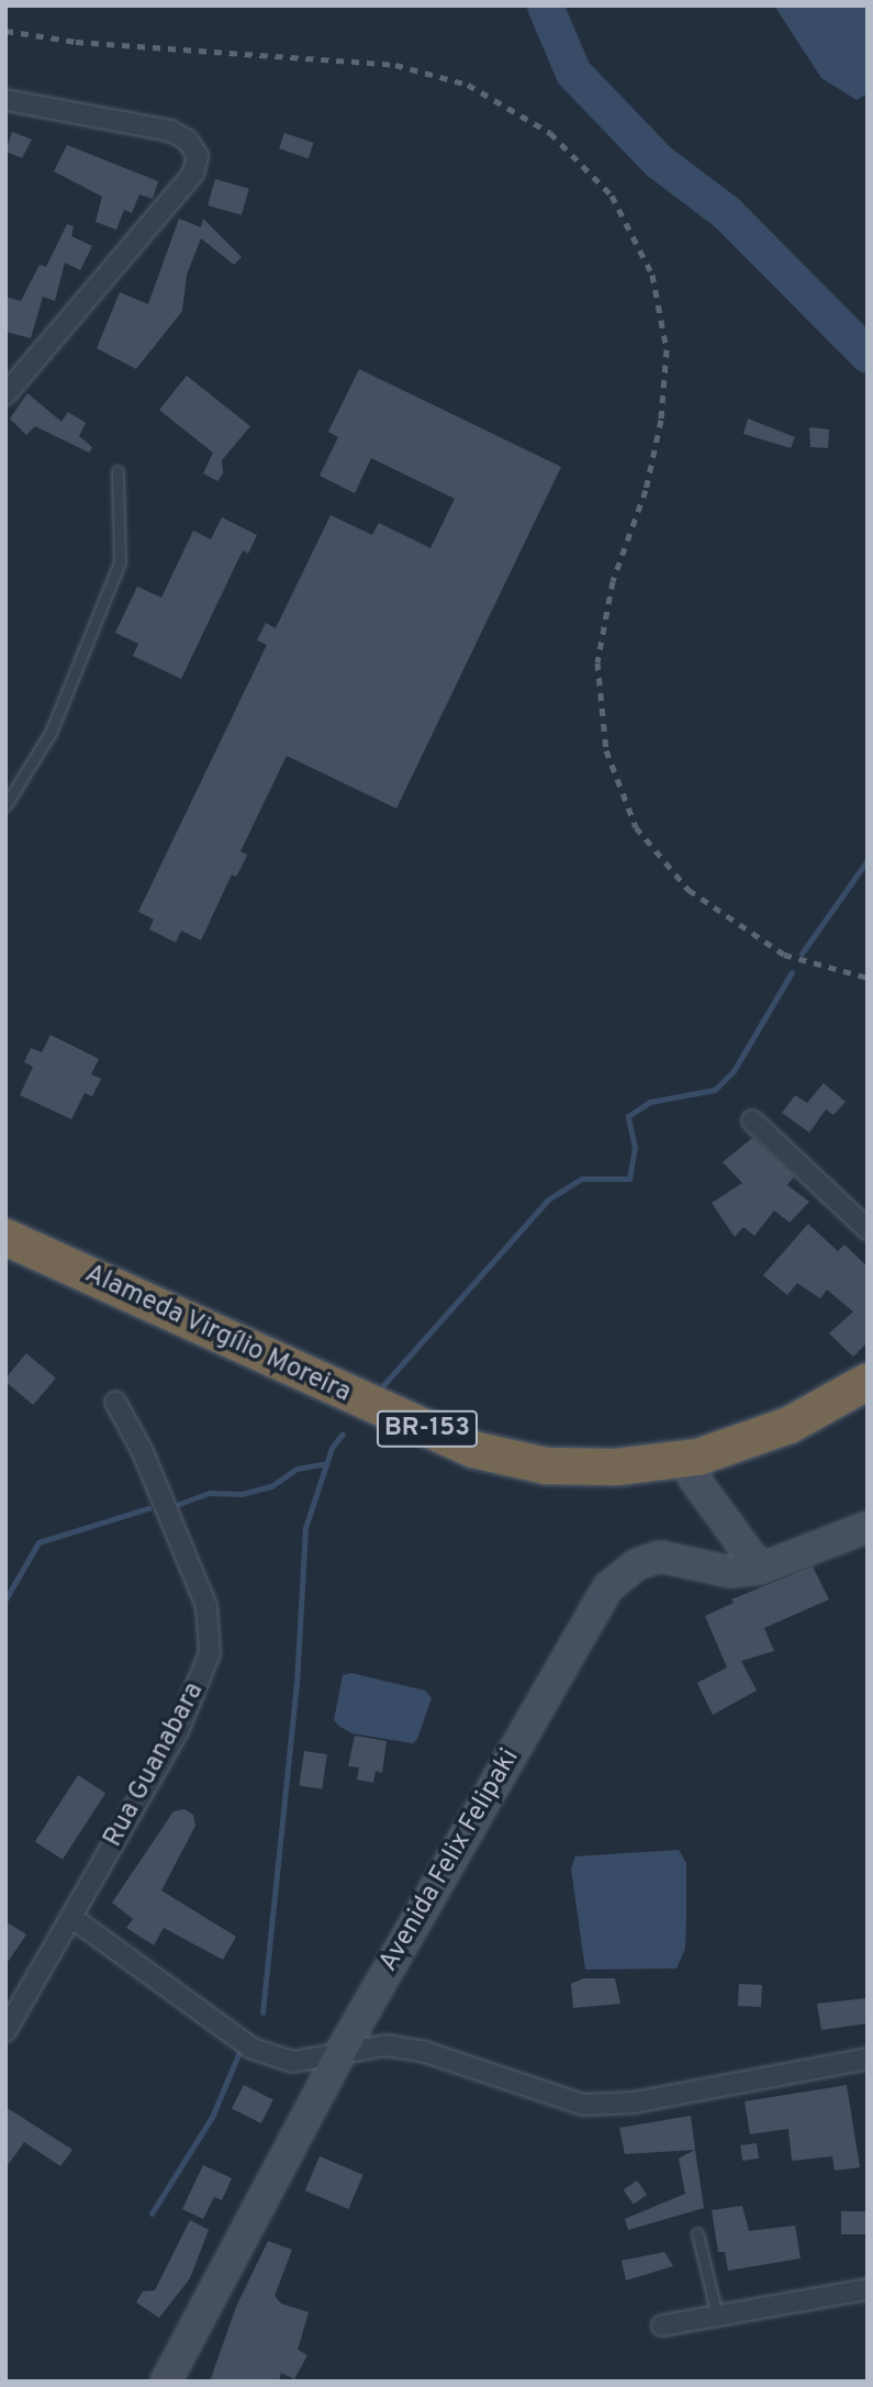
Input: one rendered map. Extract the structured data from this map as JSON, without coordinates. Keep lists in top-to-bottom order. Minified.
{"streets":{"highway":["Alameda Virgílio Moreira","BR-153"],"street":["Rua Guanabara","Avenida Felix Felipaki"]}}
